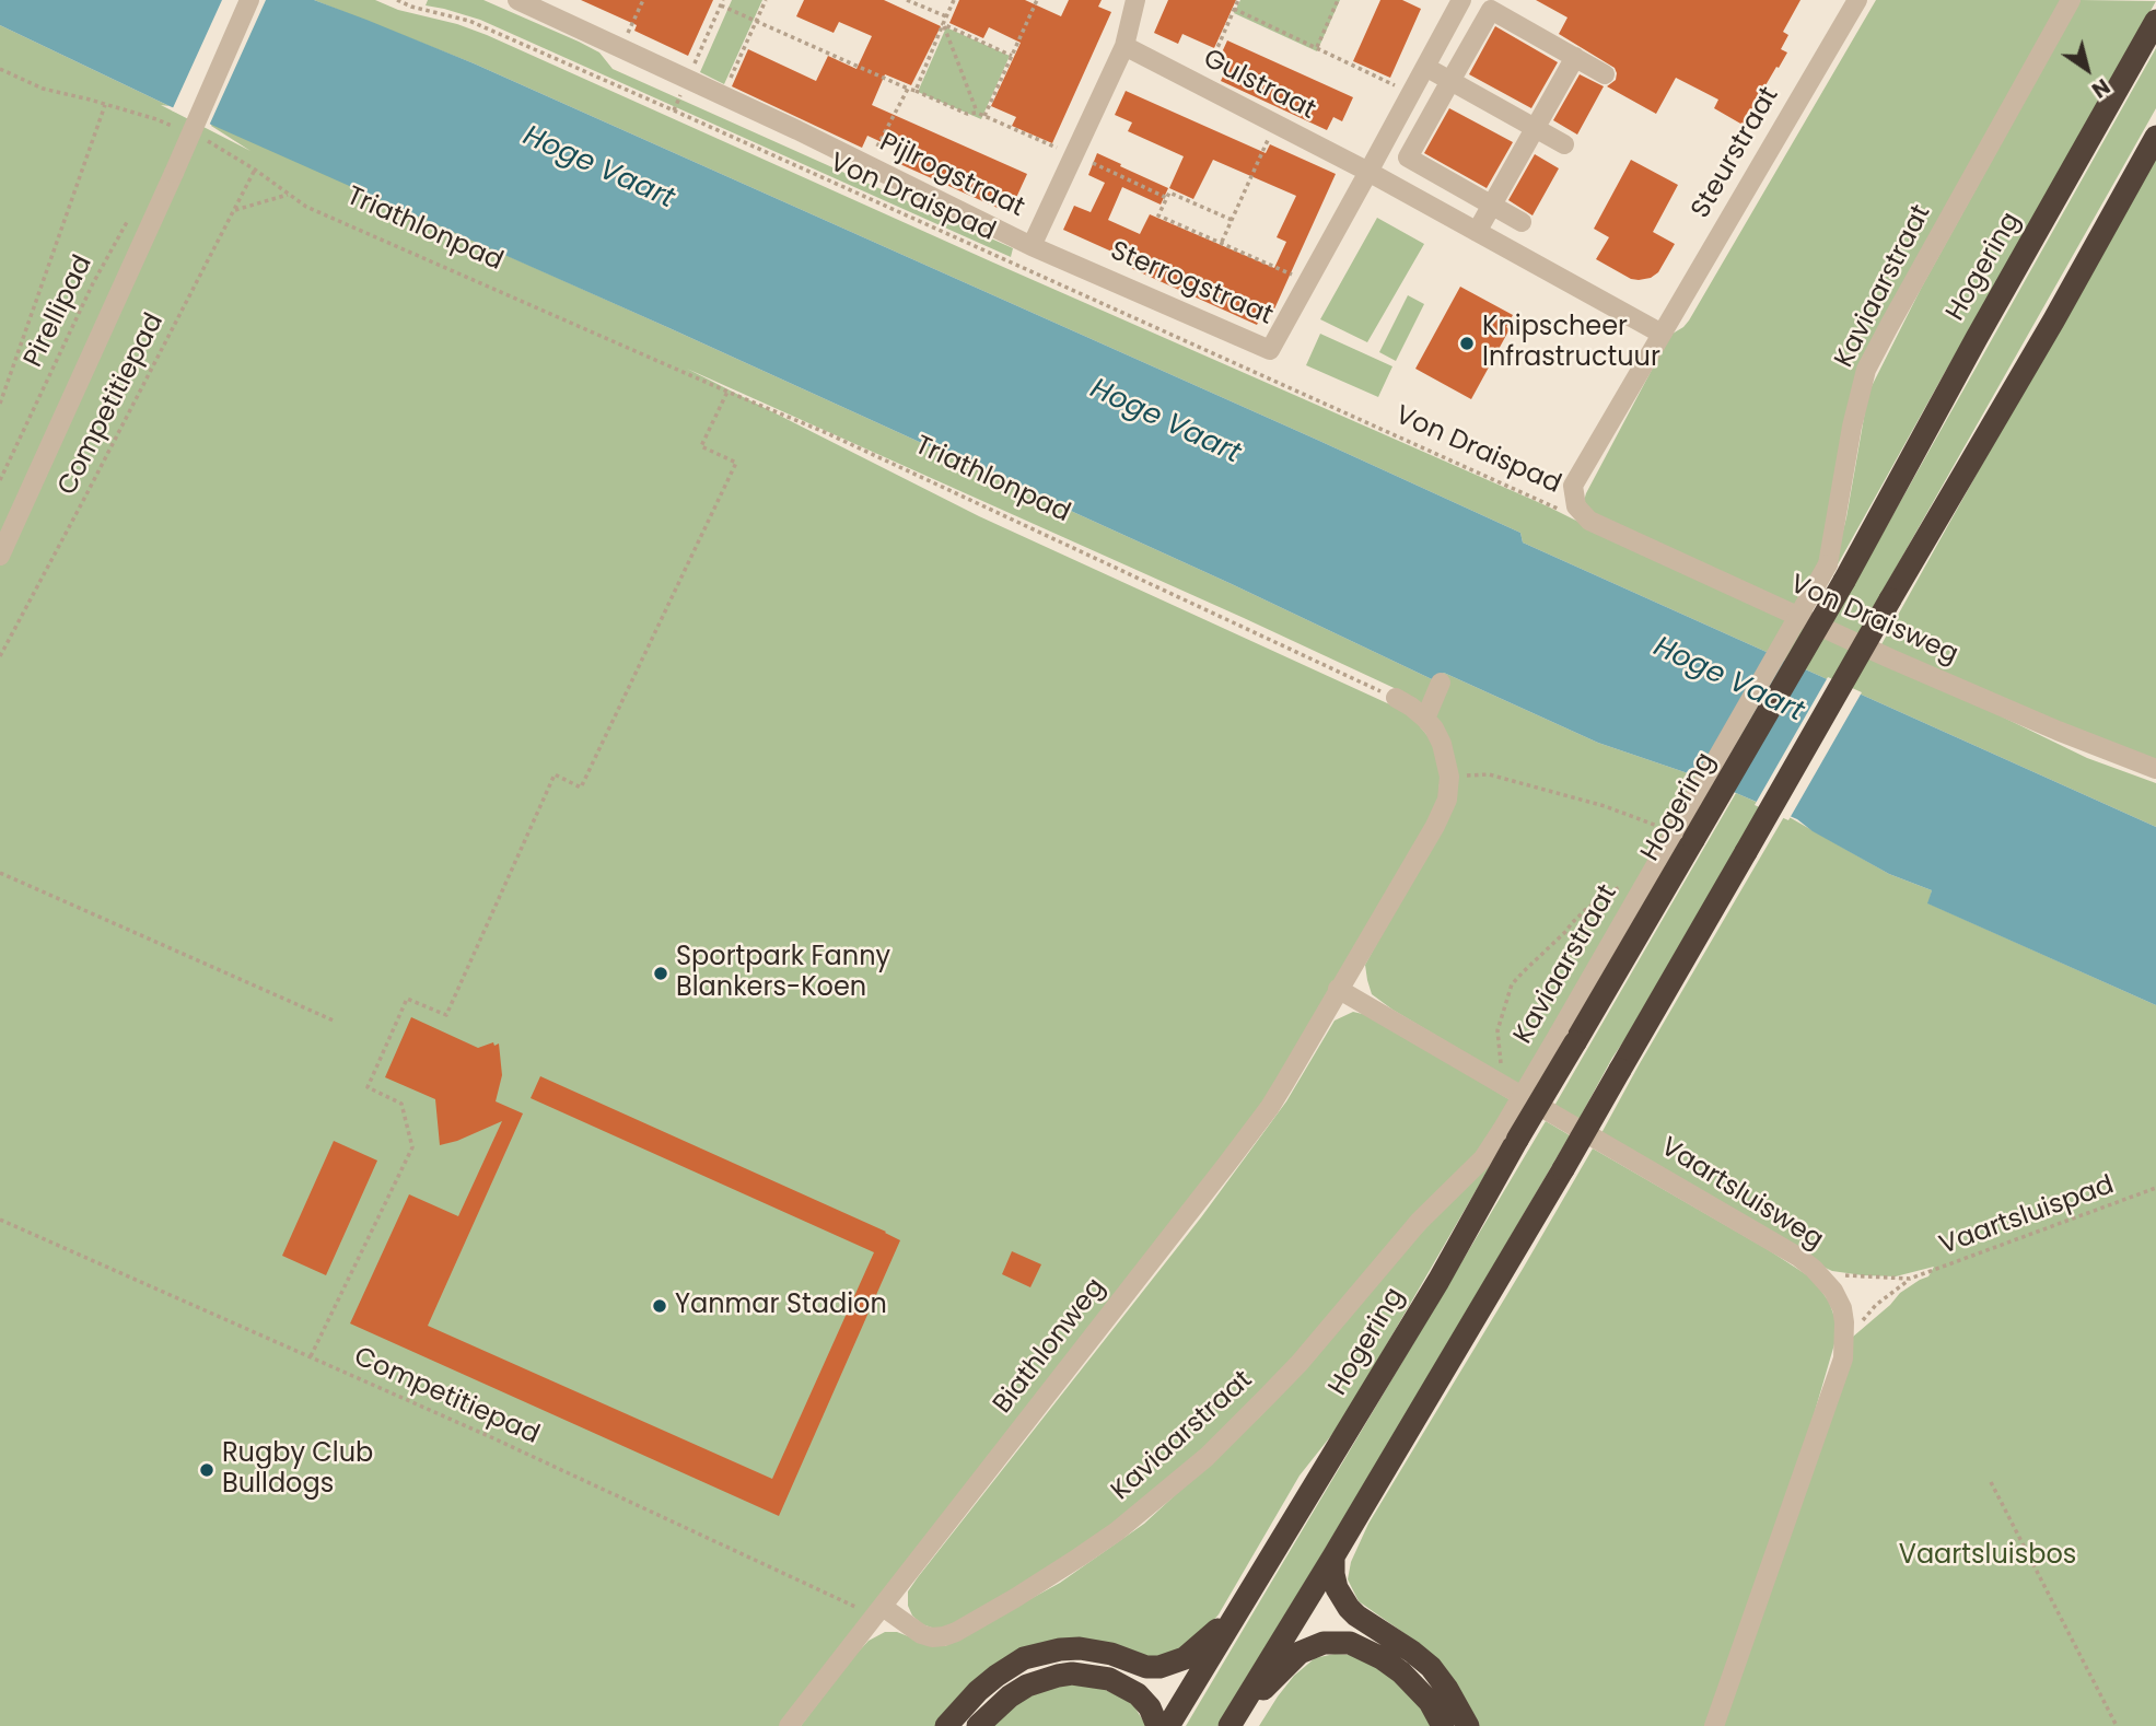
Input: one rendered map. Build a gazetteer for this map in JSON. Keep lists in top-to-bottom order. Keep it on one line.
{"streets":{"highway":["Hogering"],"street":["Gulstraat","Steurstraat","Pijlrogstraat","Sterrogstraat","Kaviaarstraat","Von Draisweg","Vaartsluisweg","Biathlonweg"],"path":["Von Draispad","Triathlonpad","Pirellipad","Competitiepad","Vaartsluispad"]},"crossings":[["Gulstraat","Pijlrogstraat"],["Gulstraat","Sterrogstraat"],["Steurstraat","Von Draispad"],["Steurstraat","Von Draisweg"],["Pijlrogstraat","Sterrogstraat"],["Von Draispad","Von Draisweg"],["Triathlonpad","Competitiepad"],["Hogering","Kaviaarstraat"],["Kaviaarstraat","Competitiepad"],["Kaviaarstraat","Biathlonweg"],["Competitiepad","Biathlonweg"],["Vaartsluisweg","Vaartsluispad"],["Vaartsluisweg","Biathlonweg"]],"water":["Hoge Vaart"],"parks":["Vaartsluisbos"],"places":["Knipscheer Infrastructuur","Sportpark Fanny Blankers-Koen","Yanmar Stadion","Rugby Club Bulldogs"],"north":"bottom right"}
